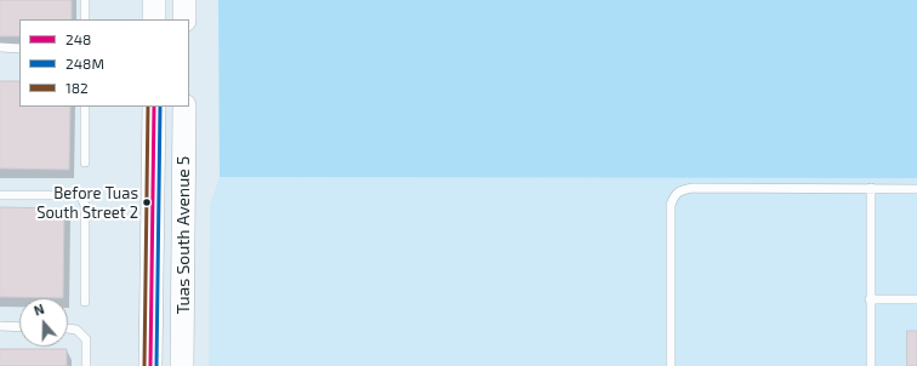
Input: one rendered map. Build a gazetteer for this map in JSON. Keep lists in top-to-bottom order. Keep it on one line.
{"streets":{"main road":["Tuas South Avenue 5"]},"places":["Before Tuas South Street 2"],"lines":["transit line 248","transit line 248M","transit line 182"],"legend":["248","248M","182"],"north":"top"}
